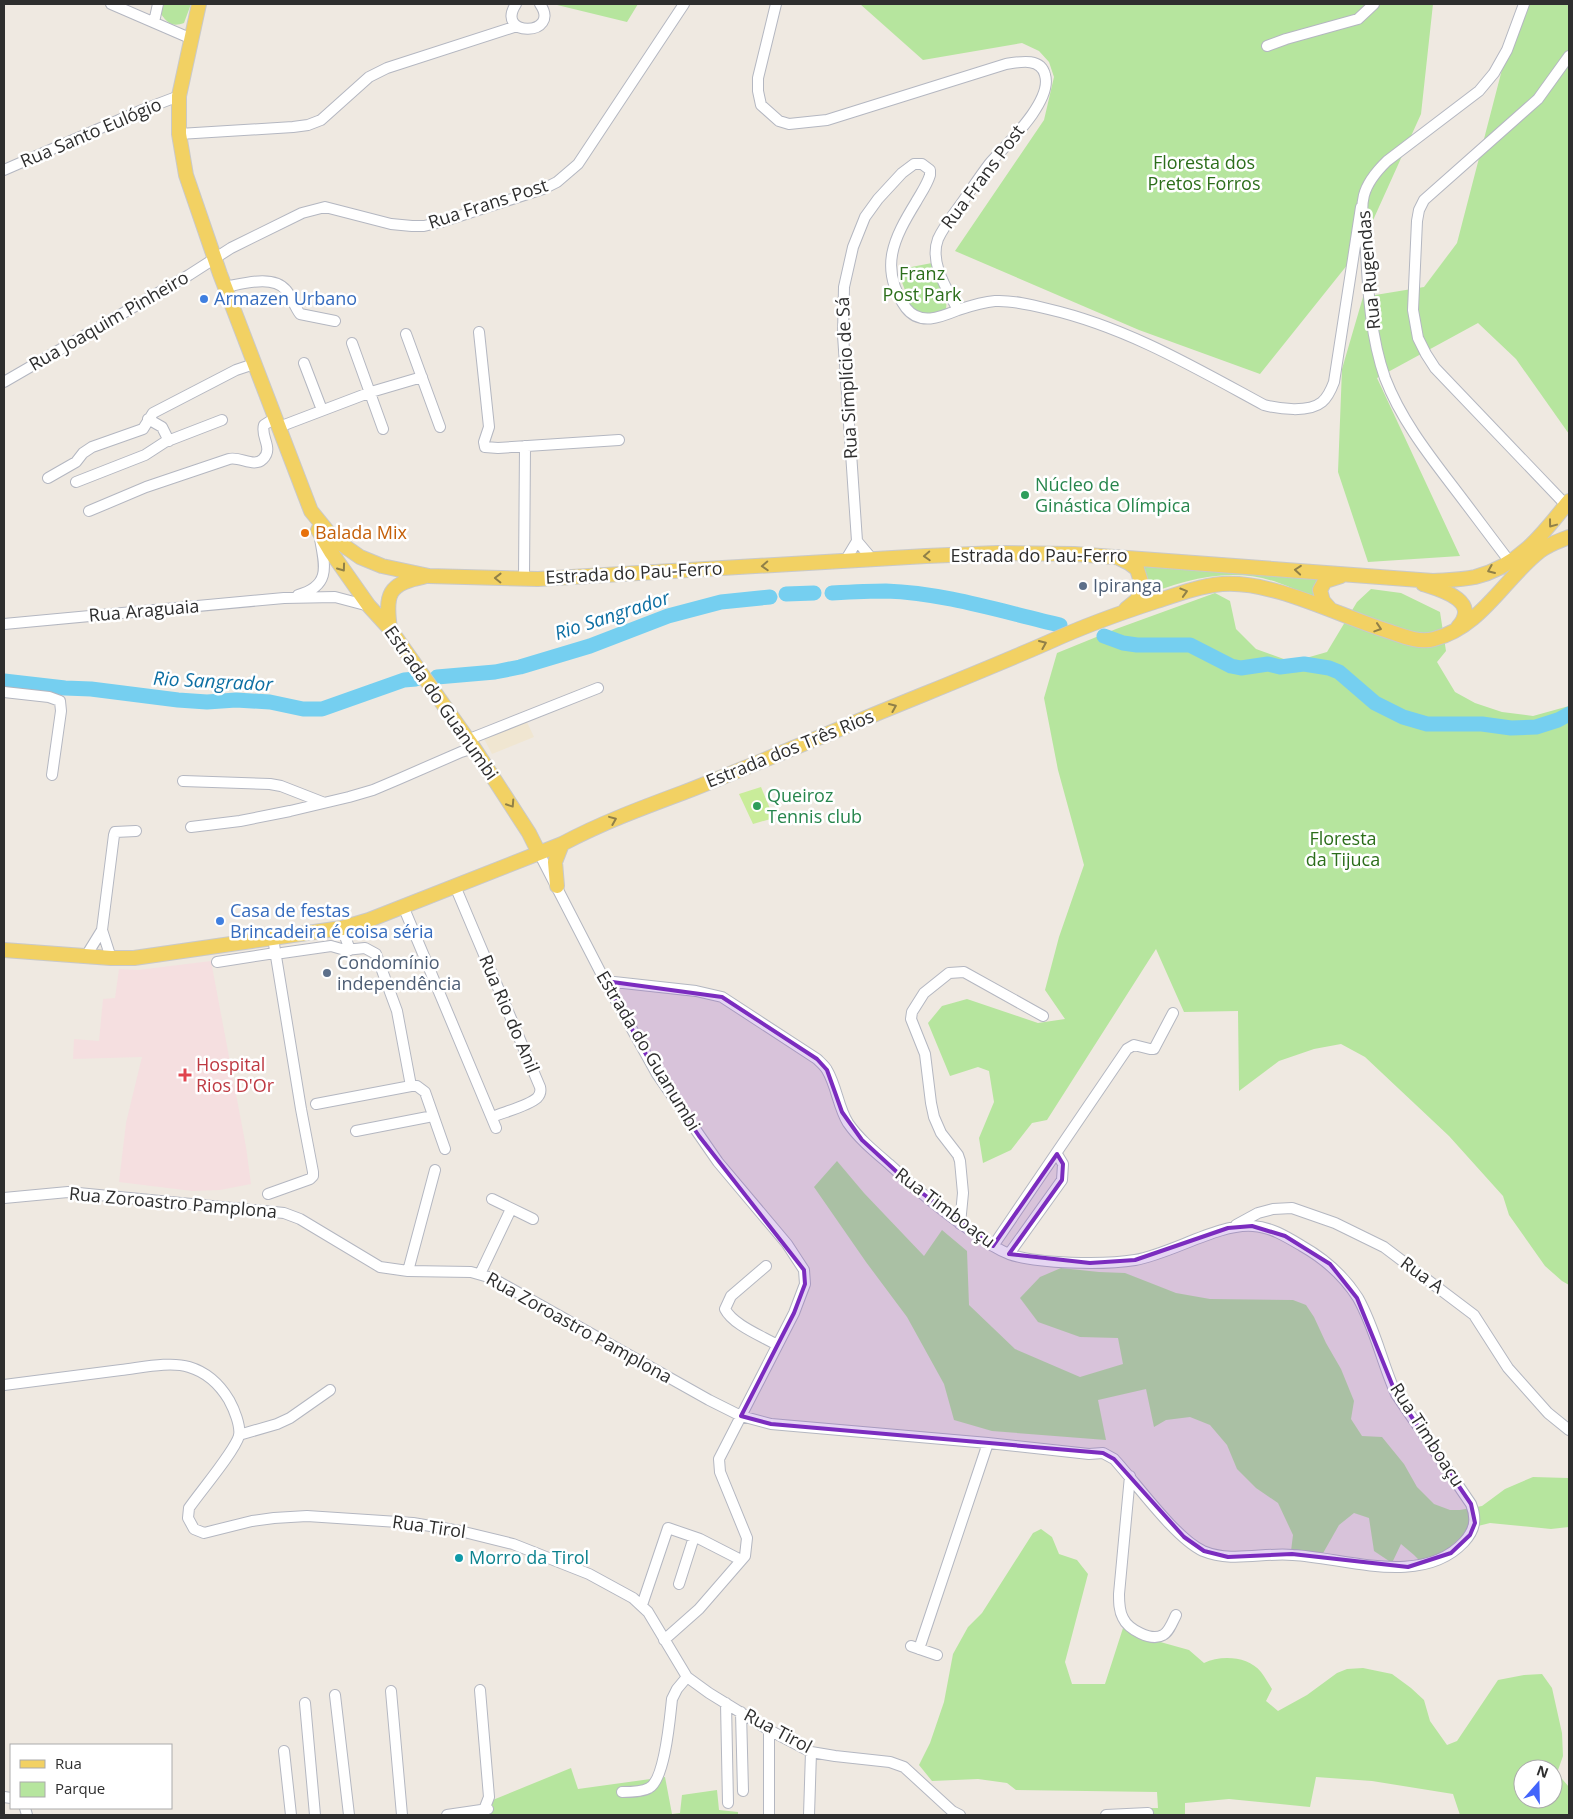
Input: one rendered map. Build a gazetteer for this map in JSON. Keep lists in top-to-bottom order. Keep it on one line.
{"streets":{"main road":["Estrada do Pau-Ferro","Estrada do Guanumbi","Estrada dos Três Rios"],"street":["Rua Santo Eulógio","Rua Frans Post","Rua Rugendas","Rua Joaquim Pinheiro","Rua Simplício de Sá","Rua Araguaia","Rua Rio do Anil","Rua Zoroastro Pamplona","Rua Timboaçu","Rua A","Rua Tirol"]},"crossings":[["Rua Santo Eulógio","Estrada do Pau-Ferro"],["Rua Frans Post","Rua Joaquim Pinheiro"],["Rua Frans Post","Rua Simplício de Sá"],["Rua Frans Post","Estrada do Pau-Ferro"],["Rua Rugendas","Estrada do Pau-Ferro"],["Rua Joaquim Pinheiro","Estrada do Pau-Ferro"],["Estrada do Pau-Ferro","Estrada do Guanumbi"],["Estrada do Pau-Ferro","Estrada dos Três Rios"],["Rua Araguaia","Estrada do Guanumbi"],["Estrada do Guanumbi","Estrada dos Três Rios"],["Estrada do Guanumbi","Rua Zoroastro Pamplona"],["Estrada do Guanumbi","Rua Timboaçu"],["Estrada do Guanumbi","Rua Tirol"],["Estrada dos Três Rios","Rua Rio do Anil"],["Rua Zoroastro Pamplona","Rua Timboaçu"],["Rua Timboaçu","Rua A"]],"one_way":["Estrada do Pau-Ferro","Estrada dos Três Rios"],"water":["Rio Sangrador"],"parks":["Floresta dos Pretos Forros","Franz Post Park","Floresta da Tijuca"],"places":{"other":["Armazen Urbano","Núcleo de Ginástica Olímpica","Balada Mix","Ipiranga","Queiroz Tennis club","Casa de festas Brincadeira é coisa séria","Condomínio independência","Morro da Tirol"],"health":["Hospital Rios D'Or"]},"legend":["Rua","Parque"],"north":"top"}
